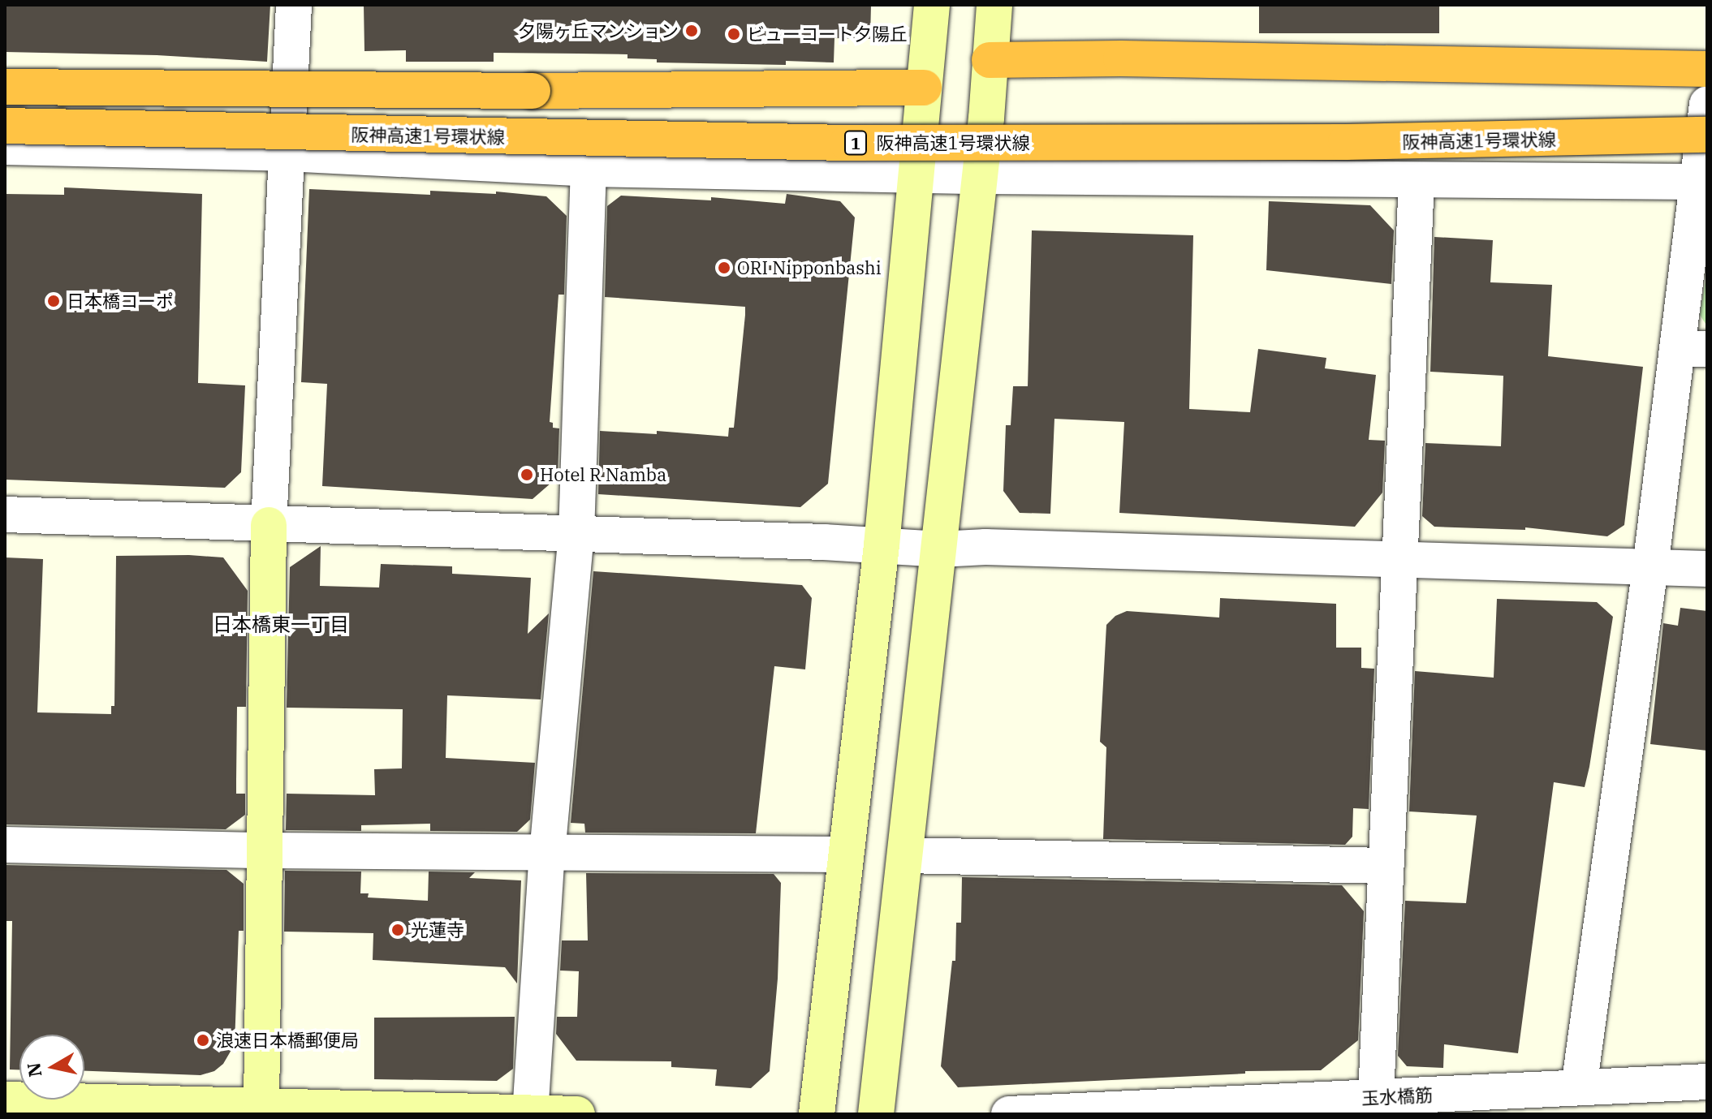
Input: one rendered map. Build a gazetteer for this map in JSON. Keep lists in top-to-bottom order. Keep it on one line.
{"streets":{"highway":["阪神高速1号環状線","1"],"street":["玉水橋筋"]},"districts":["日本橋東一丁目"],"places":["夕陽ヶ丘マンション","ビューコート夕陽丘","ORI Nipponbashi","日本橋コーポ","Hotel R Namba","光蓮寺","浪速日本橋郵便局"],"north":"left"}
